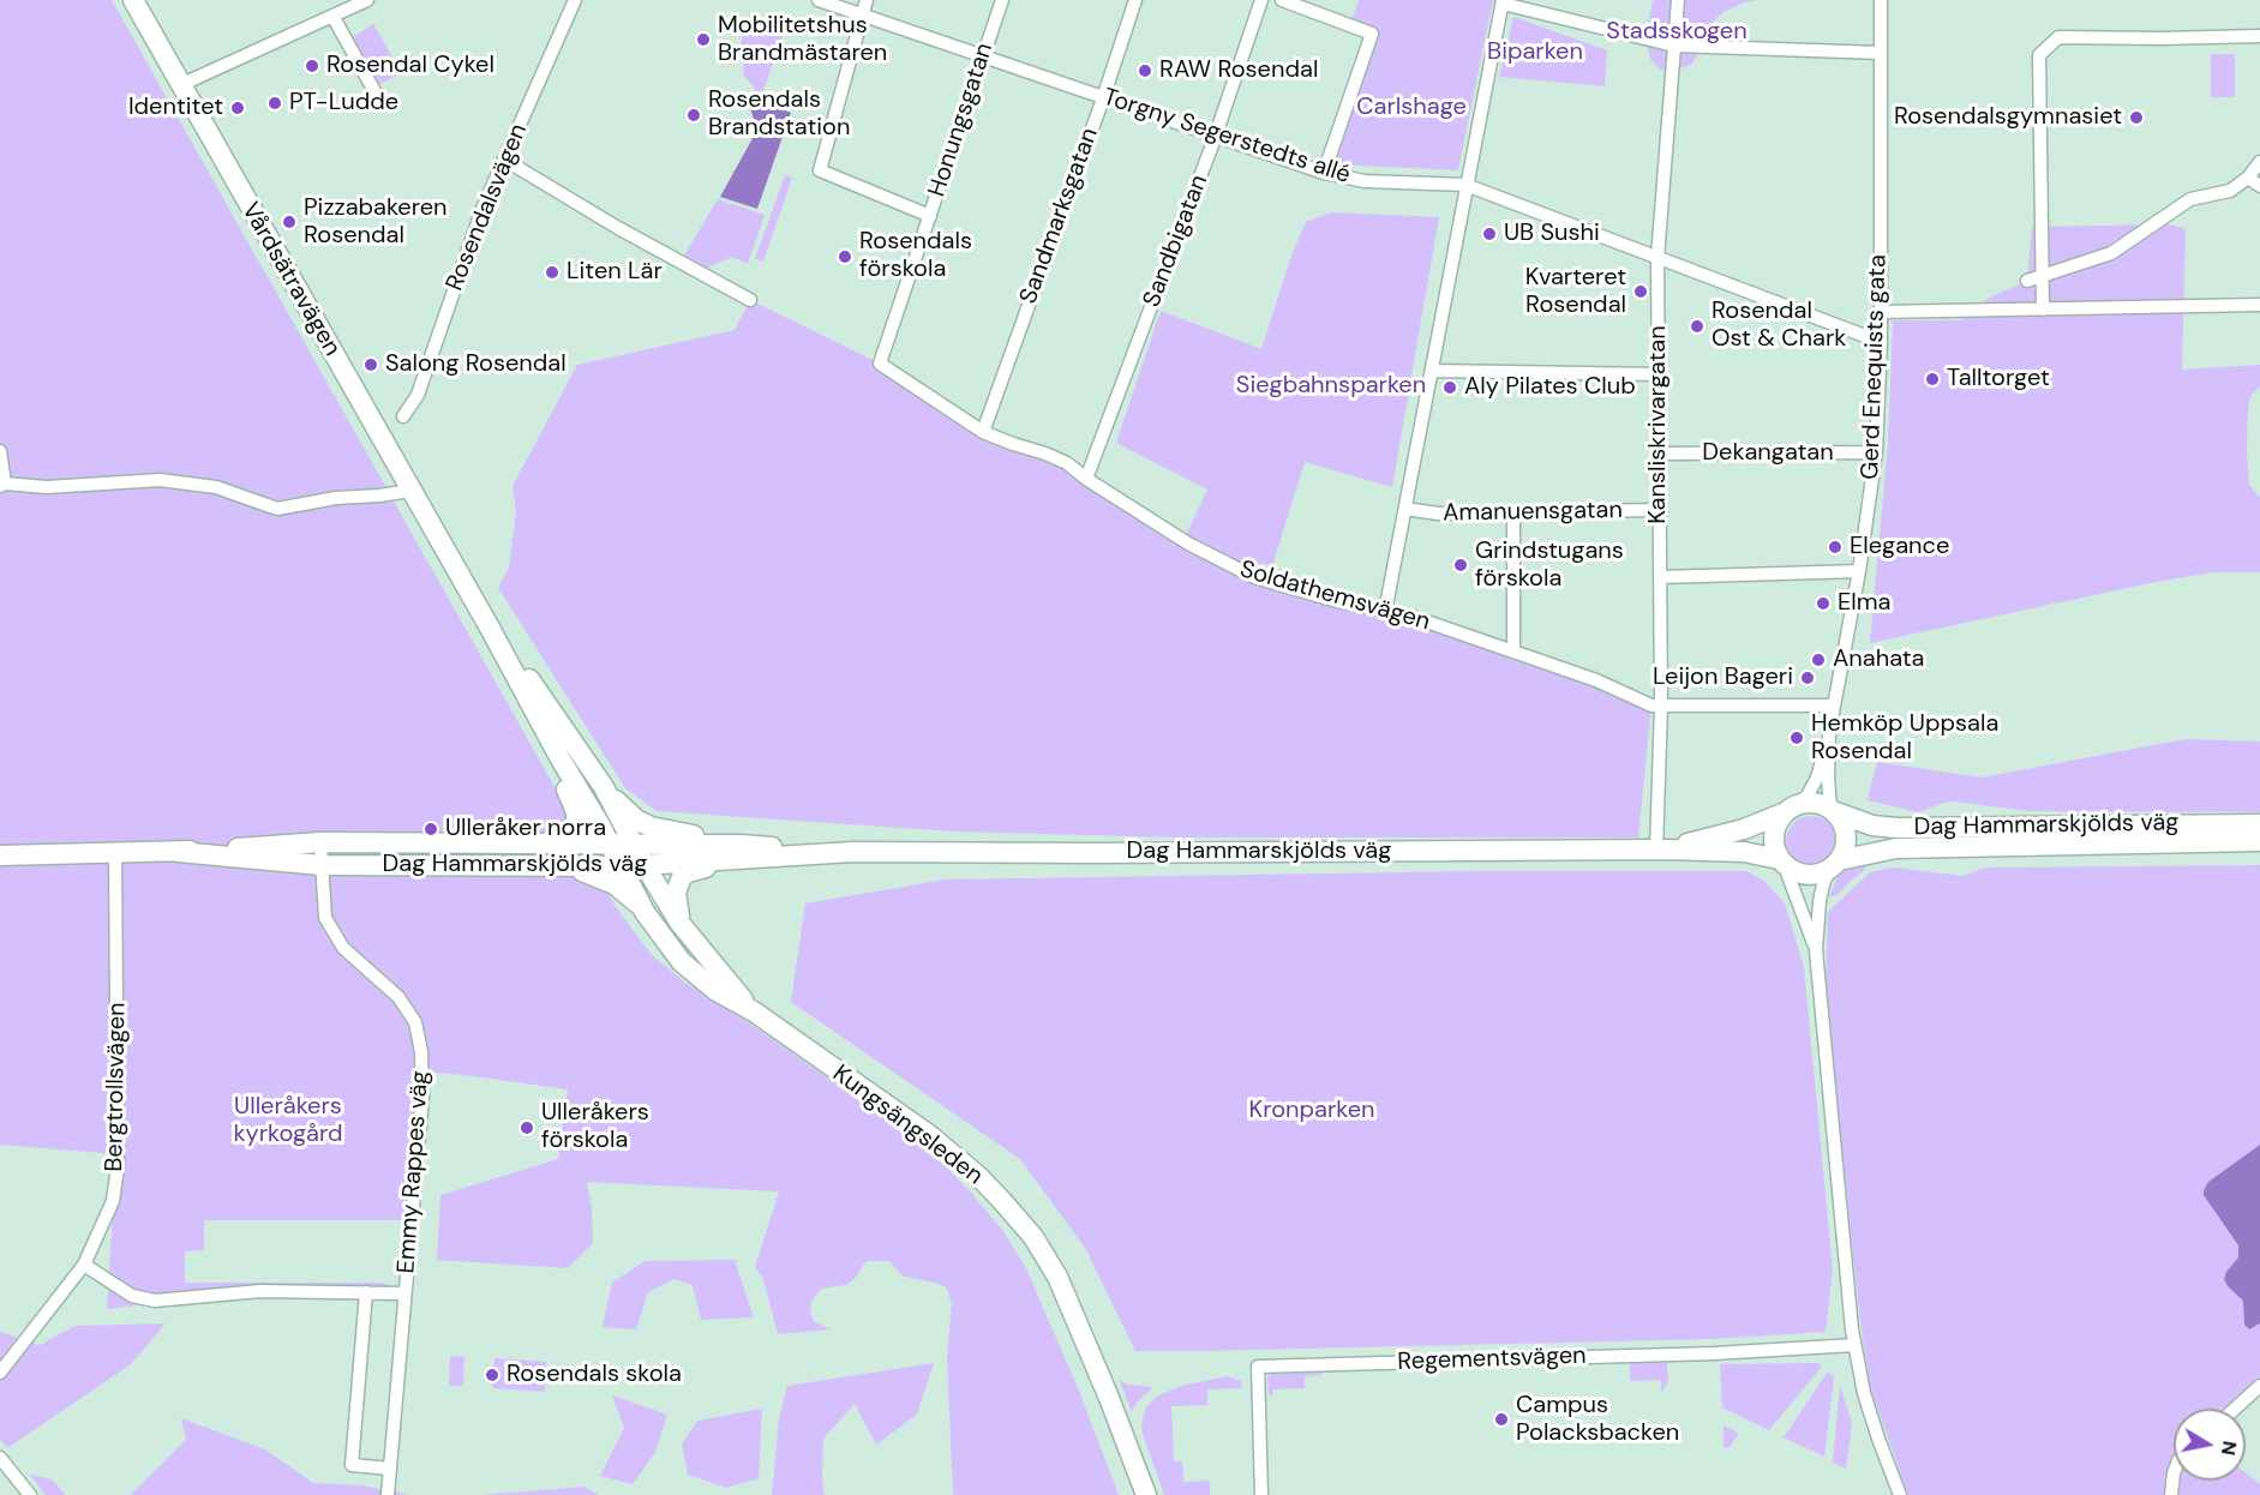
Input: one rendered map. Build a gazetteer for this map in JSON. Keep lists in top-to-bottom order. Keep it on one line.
{"streets":{"main road":["Vårdsätravägen","Dag Hammarskjölds väg","Kungsängsleden"],"street":["Honungsgatan","Torgny Segerstedts allé","Rosendalsvägen","Sandmarksgatan","Sandbigatan","Gerd Enequists gata","Kansliskrivargatan","Dekangatan","Amanuensgatan","Soldathemsvägen","Bergtrollsvägen","Emmy Rappes väg","Regementsvägen"]},"crossings":[["Honungsgatan","Torgny Segerstedts allé"],["Honungsgatan","Soldathemsvägen"],["Torgny Segerstedts allé","Sandmarksgatan"],["Torgny Segerstedts allé","Sandbigatan"],["Torgny Segerstedts allé","Gerd Enequists gata"],["Torgny Segerstedts allé","Kansliskrivargatan"],["Sandmarksgatan","Soldathemsvägen"],["Sandbigatan","Soldathemsvägen"],["Vårdsätravägen","Dag Hammarskjölds väg"],["Vårdsätravägen","Kungsängsleden"],["Gerd Enequists gata","Dekangatan"],["Gerd Enequists gata","Soldathemsvägen"],["Gerd Enequists gata","Dag Hammarskjölds väg"],["Kansliskrivargatan","Dekangatan"],["Kansliskrivargatan","Amanuensgatan"],["Kansliskrivargatan","Soldathemsvägen"],["Kansliskrivargatan","Dag Hammarskjölds väg"],["Dag Hammarskjölds väg","Bergtrollsvägen"],["Dag Hammarskjölds väg","Kungsängsleden"],["Dag Hammarskjölds väg","Emmy Rappes väg"]],"parks":["Stadsskogen","Biparken","Carlshage","Siegbahnsparken","Ulleråkers kyrkogård","Kronparken"],"places":["Mobilitetshus Brandmästaren","Rosendal Cykel","RAW Rosendal","PT-Ludde","Identitet","Rosendals Brandstation","Rosendalsgymnasiet","Pizzabakeren Rosendal","UB Sushi","Rosendals förskola","Liten Lär","Kvarteret Rosendal","Rosendal Ost & Chark","Salong Rosendal","Talltorget","Aly Pilates Club","Elegance","Grindstugans förskola","Elma","Anahata","Leijon Bageri","Hemköp Uppsala Rosendal","Ulleråker norra","Ulleråkers förskola","Rosendals skola","Campus Polacksbacken"],"north":"right"}
